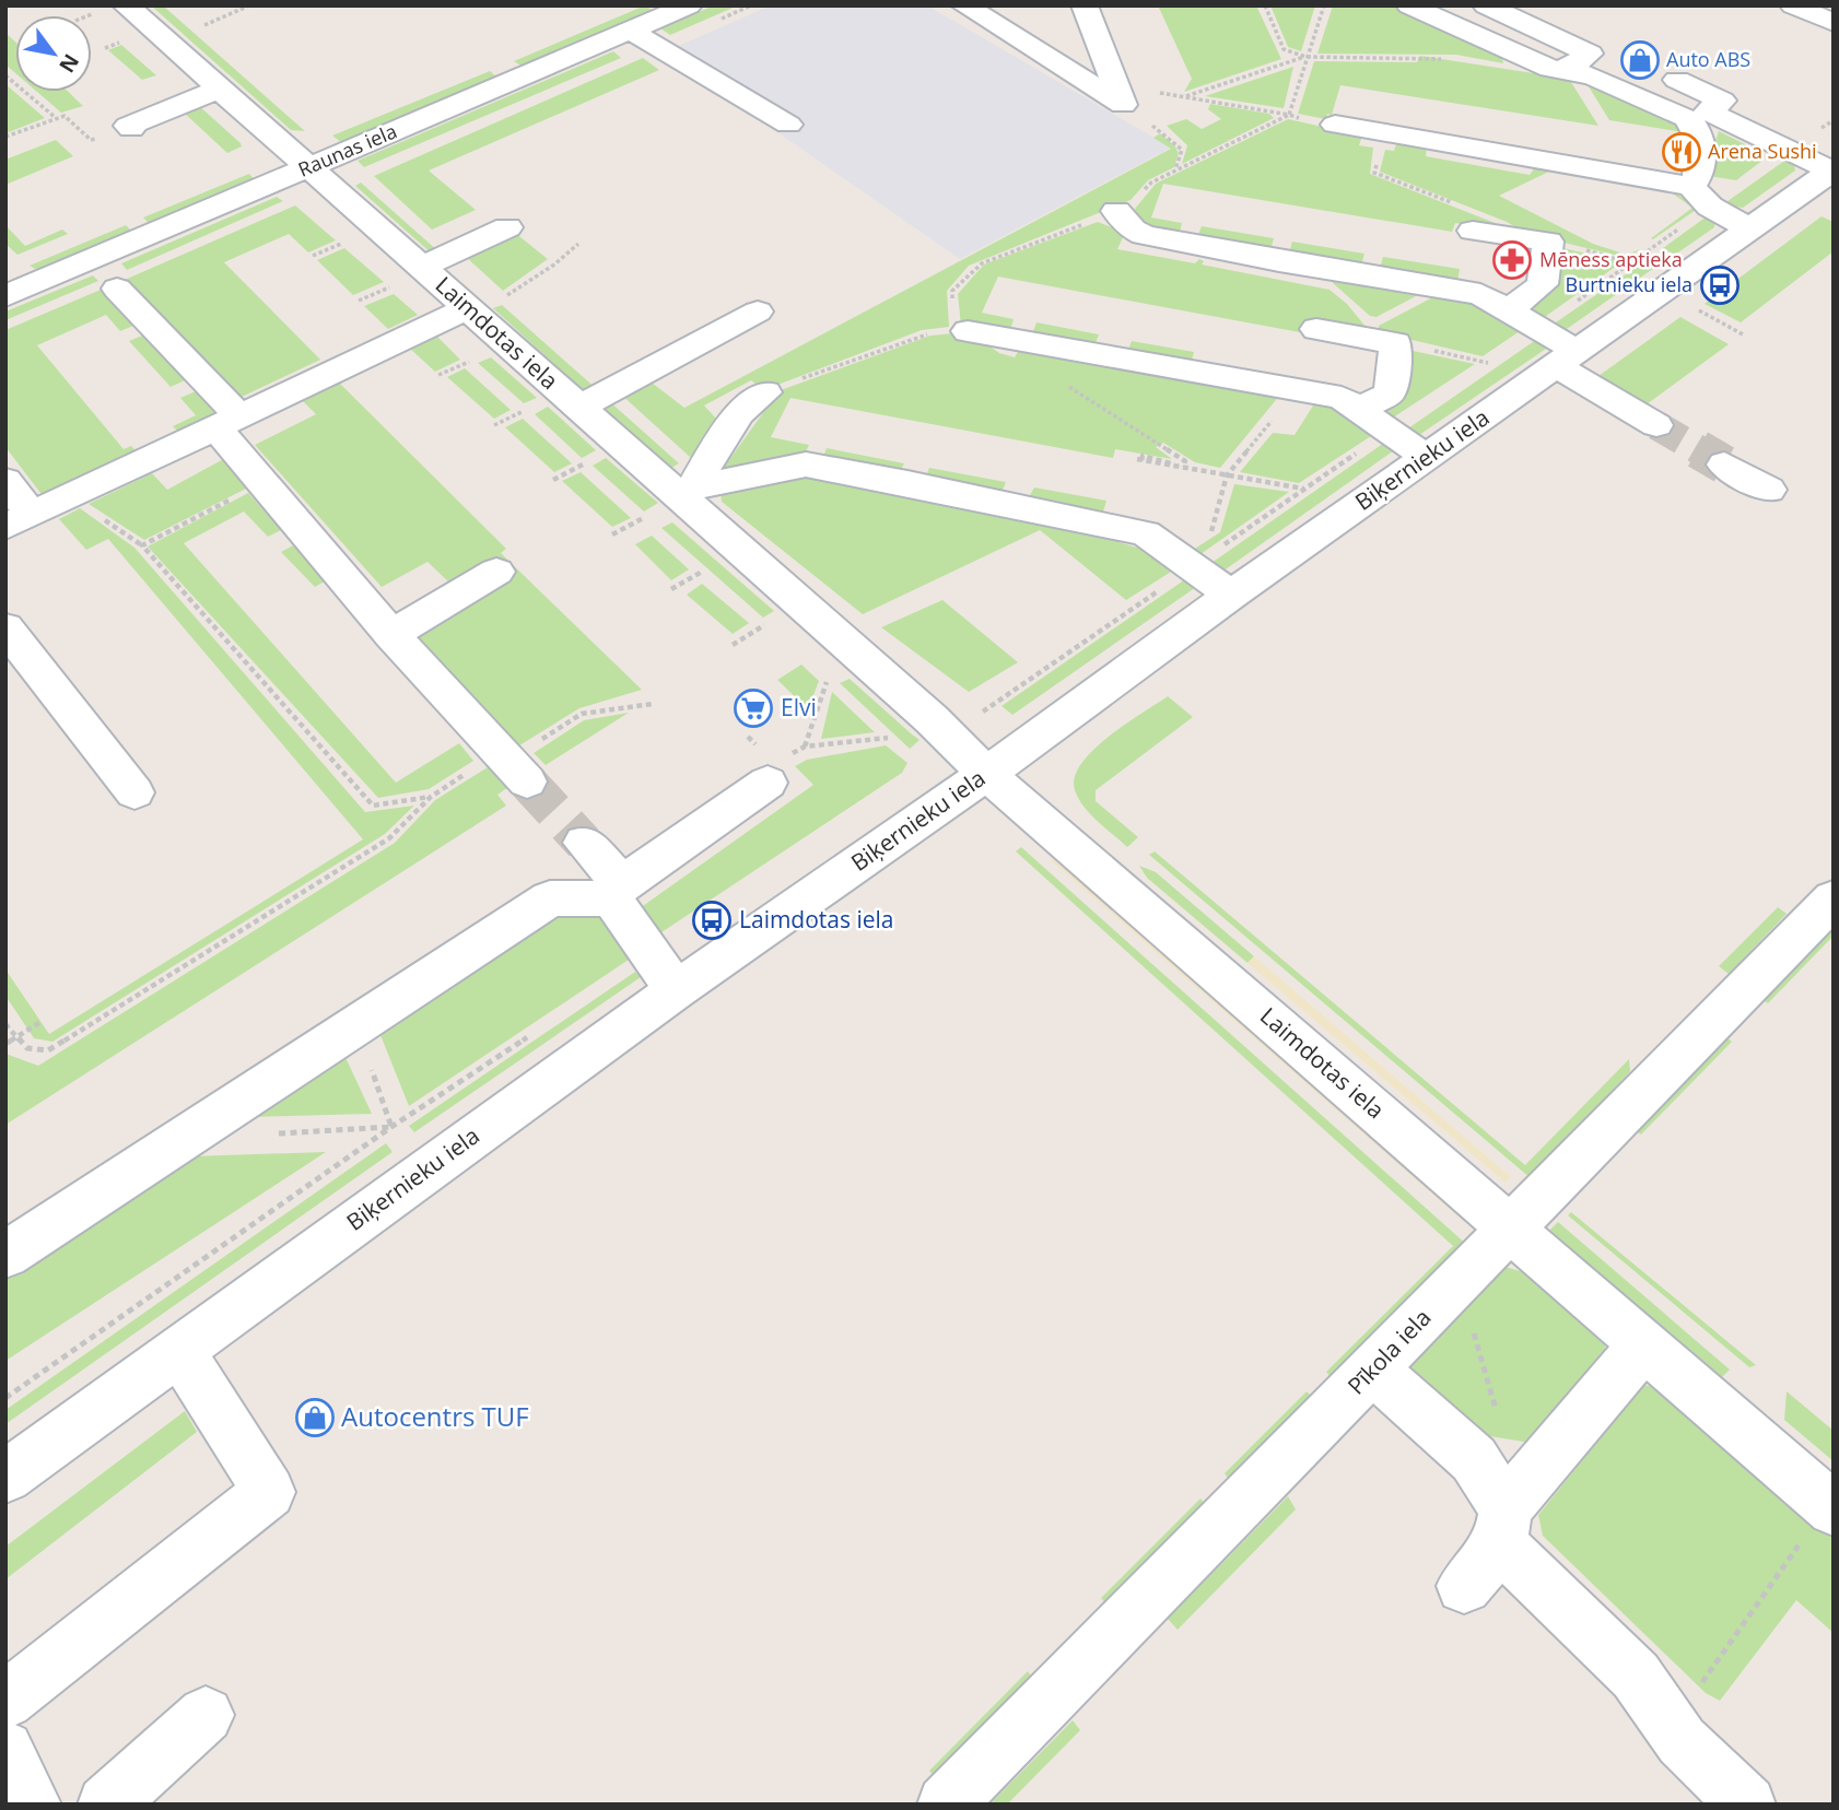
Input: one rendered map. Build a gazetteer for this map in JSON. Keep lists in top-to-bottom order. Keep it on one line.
{"streets":{"street":["Raunas iela","Laimdotas iela","Biķernieku iela","Pīkola iela"]},"crossings":[["Raunas iela","Laimdotas iela"],["Laimdotas iela","Biķernieku iela"],["Laimdotas iela","Pīkola iela"]],"places":{"shop":["Auto ABS","Autocentrs TUF"],"restaurant":["Arena Sushi"],"pharmacy":["Mēness aptieka"],"bus stop":["Burtnieku iela","Laimdotas iela"],"supermarket":["Elvi"]},"north":"bottom right"}
